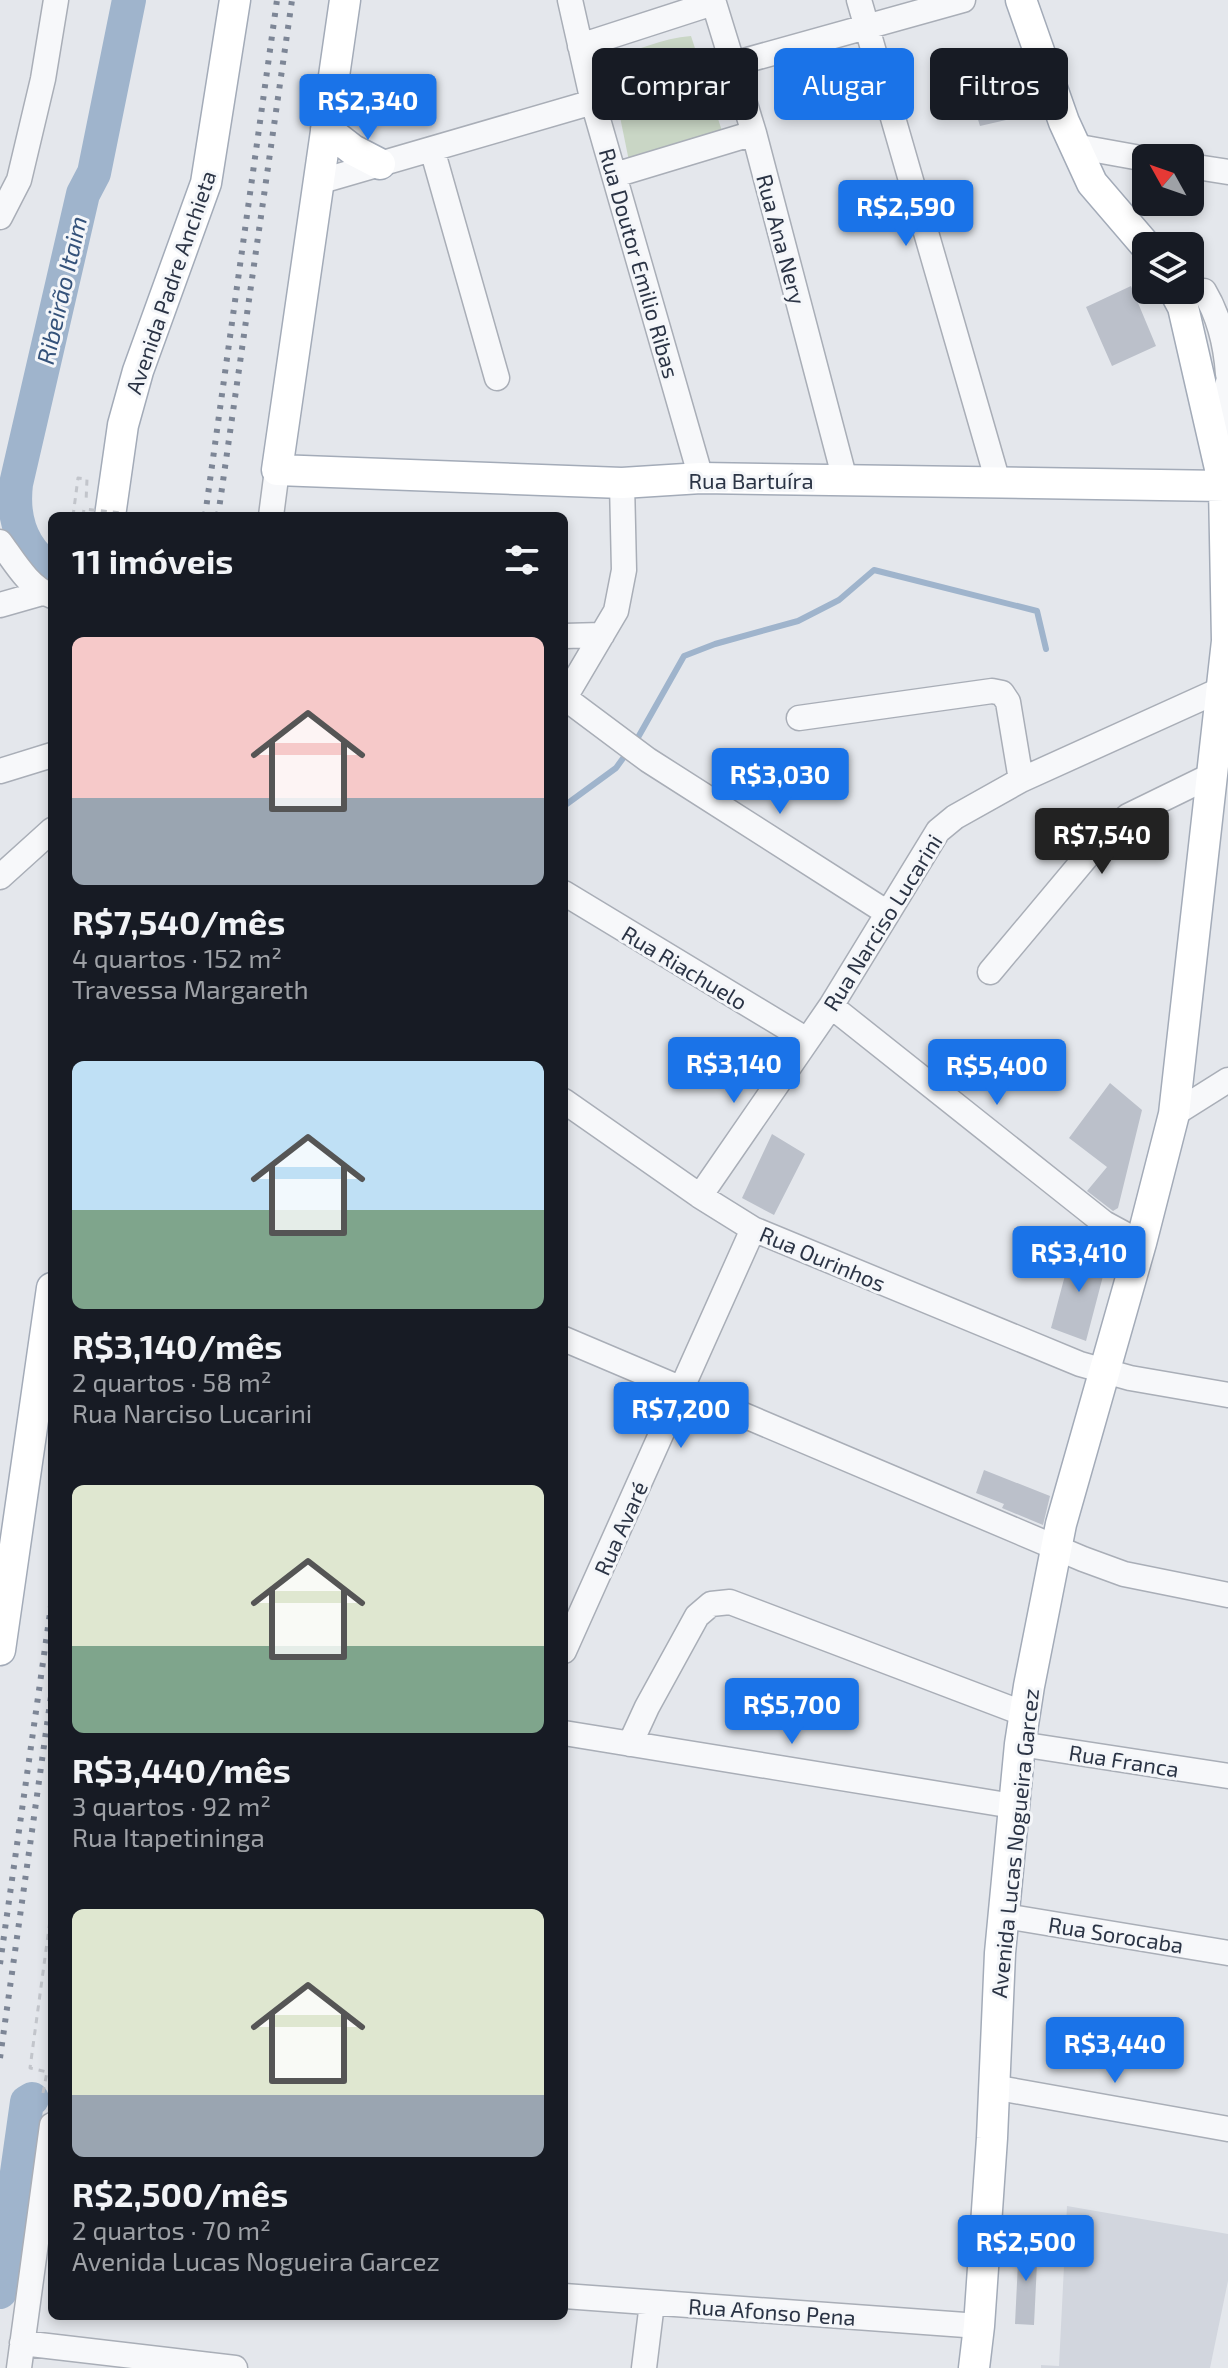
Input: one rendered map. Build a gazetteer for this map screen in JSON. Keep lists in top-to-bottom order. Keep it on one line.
{"streets":{"main road":["Avenida Padre Anchieta","Rua Bartuíra","Avenida Lucas Nogueira Garcez"],"street":["Rua Ana Nery","Rua Doutor Emilio Ribas","Rua Narciso Lucarini","Rua Riachuelo","Rua Ourinhos","Rua Avaré","Rua Franca","Rua Sorocaba","Rua Afonso Pena"]},"crossings":[["Rua Ana Nery","Rua Bartuíra"],["Rua Doutor Emilio Ribas","Rua Bartuíra"],["Rua Bartuíra","Avenida Lucas Nogueira Garcez"],["Rua Narciso Lucarini","Rua Riachuelo"],["Rua Narciso Lucarini","Rua Ourinhos"],["Rua Narciso Lucarini","Avenida Lucas Nogueira Garcez"],["Rua Ourinhos","Rua Avaré"],["Rua Ourinhos","Avenida Lucas Nogueira Garcez"],["Rua Franca","Avenida Lucas Nogueira Garcez"],["Avenida Lucas Nogueira Garcez","Rua Sorocaba"],["Avenida Lucas Nogueira Garcez","Rua Afonso Pena"]],"water":["Ribeirão Itaim"],"north":"top left","page":{"chip":["Comprar","Alugar","Filtros"],"price":["R$2,340","R$2,590","R$3,030","R$7,540","R$3,140","R$5,400","R$3,410","R$7,200","R$5,700","R$3,440","R$2,500"],"heading":"11 imóveis","list":[{"name":"R$7,540/mês","note":"4 quartos · 152 m² · Travessa Margareth"},{"name":"R$3,140/mês","note":"2 quartos · 58 m² · Rua Narciso Lucarini"},{"name":"R$3,440/mês","note":"3 quartos · 92 m² · Rua Itapetininga"},{"name":"R$2,500/mês","note":"2 quartos · 70 m² · Avenida Lucas Nogueira Garcez"}]}}
